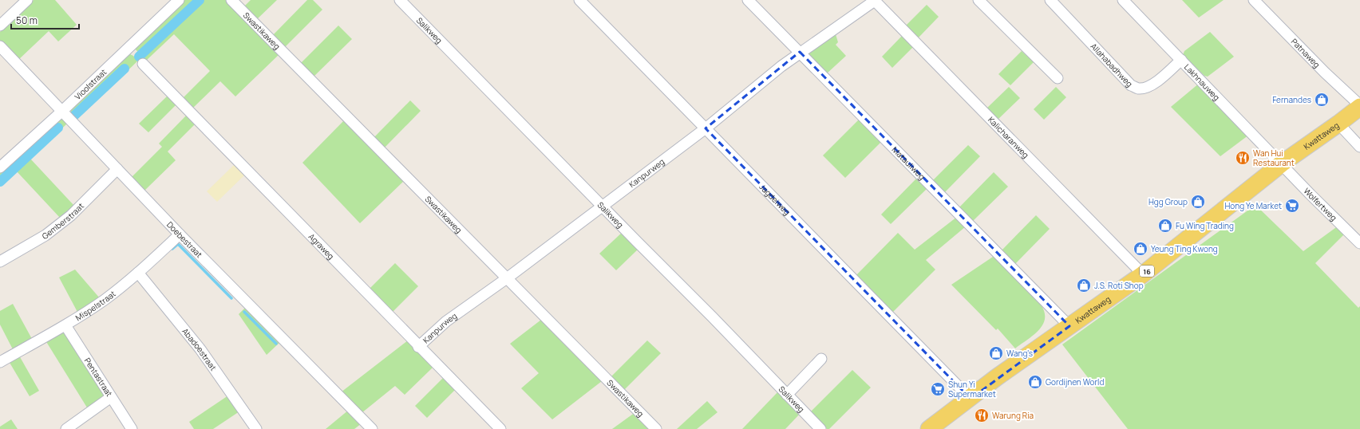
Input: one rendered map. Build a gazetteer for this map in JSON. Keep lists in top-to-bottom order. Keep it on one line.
{"streets":{"main road":["Kwattaweg","16"],"street":["Salikweg","Swastikaweg","Patnaweg","Allahabadhweg","Lakhnauweg","Vioolstraat","Kalicharanweg","Matauliweg","Kanpurweg","Jagdeiweg","Wolfertweg","Gemberstraat","Doebestraat","Agraweg","Mispelstraat","Abadoestraat","Pentastraat"]},"crossings":[["Salikweg","Kanpurweg"],["Swastikaweg","Kanpurweg"],["Patnaweg","Kwattaweg"],["Allahabadhweg","Lakhnauweg"],["Lakhnauweg","Kwattaweg"],["Lakhnauweg","Wolfertweg"],["Vioolstraat","Doebestraat"],["Kwattaweg","Kalicharanweg"],["Kwattaweg","Matauliweg"],["Kwattaweg","Jagdeiweg"],["Kwattaweg","Wolfertweg"],["Kalicharanweg","Kanpurweg"],["Matauliweg","Kanpurweg"],["Kanpurweg","Jagdeiweg"],["Kanpurweg","Agraweg"],["Gemberstraat","Doebestraat"],["Doebestraat","Mispelstraat"],["Mispelstraat","Abadoestraat"],["Mispelstraat","Pentastraat"]],"places":{"shop":["Fernandes","Hgg Group","Fu Wing Trading","Yeung Ting Kwong","J.S. Roti Shop","Wang's","Gordijnen World"],"restaurant":["Wan Hui Restaurant","Warung Ria"],"supermarket":["Hong Ye Market","Shun Yi Supermarket"]},"scale_bar":"50 m"}
